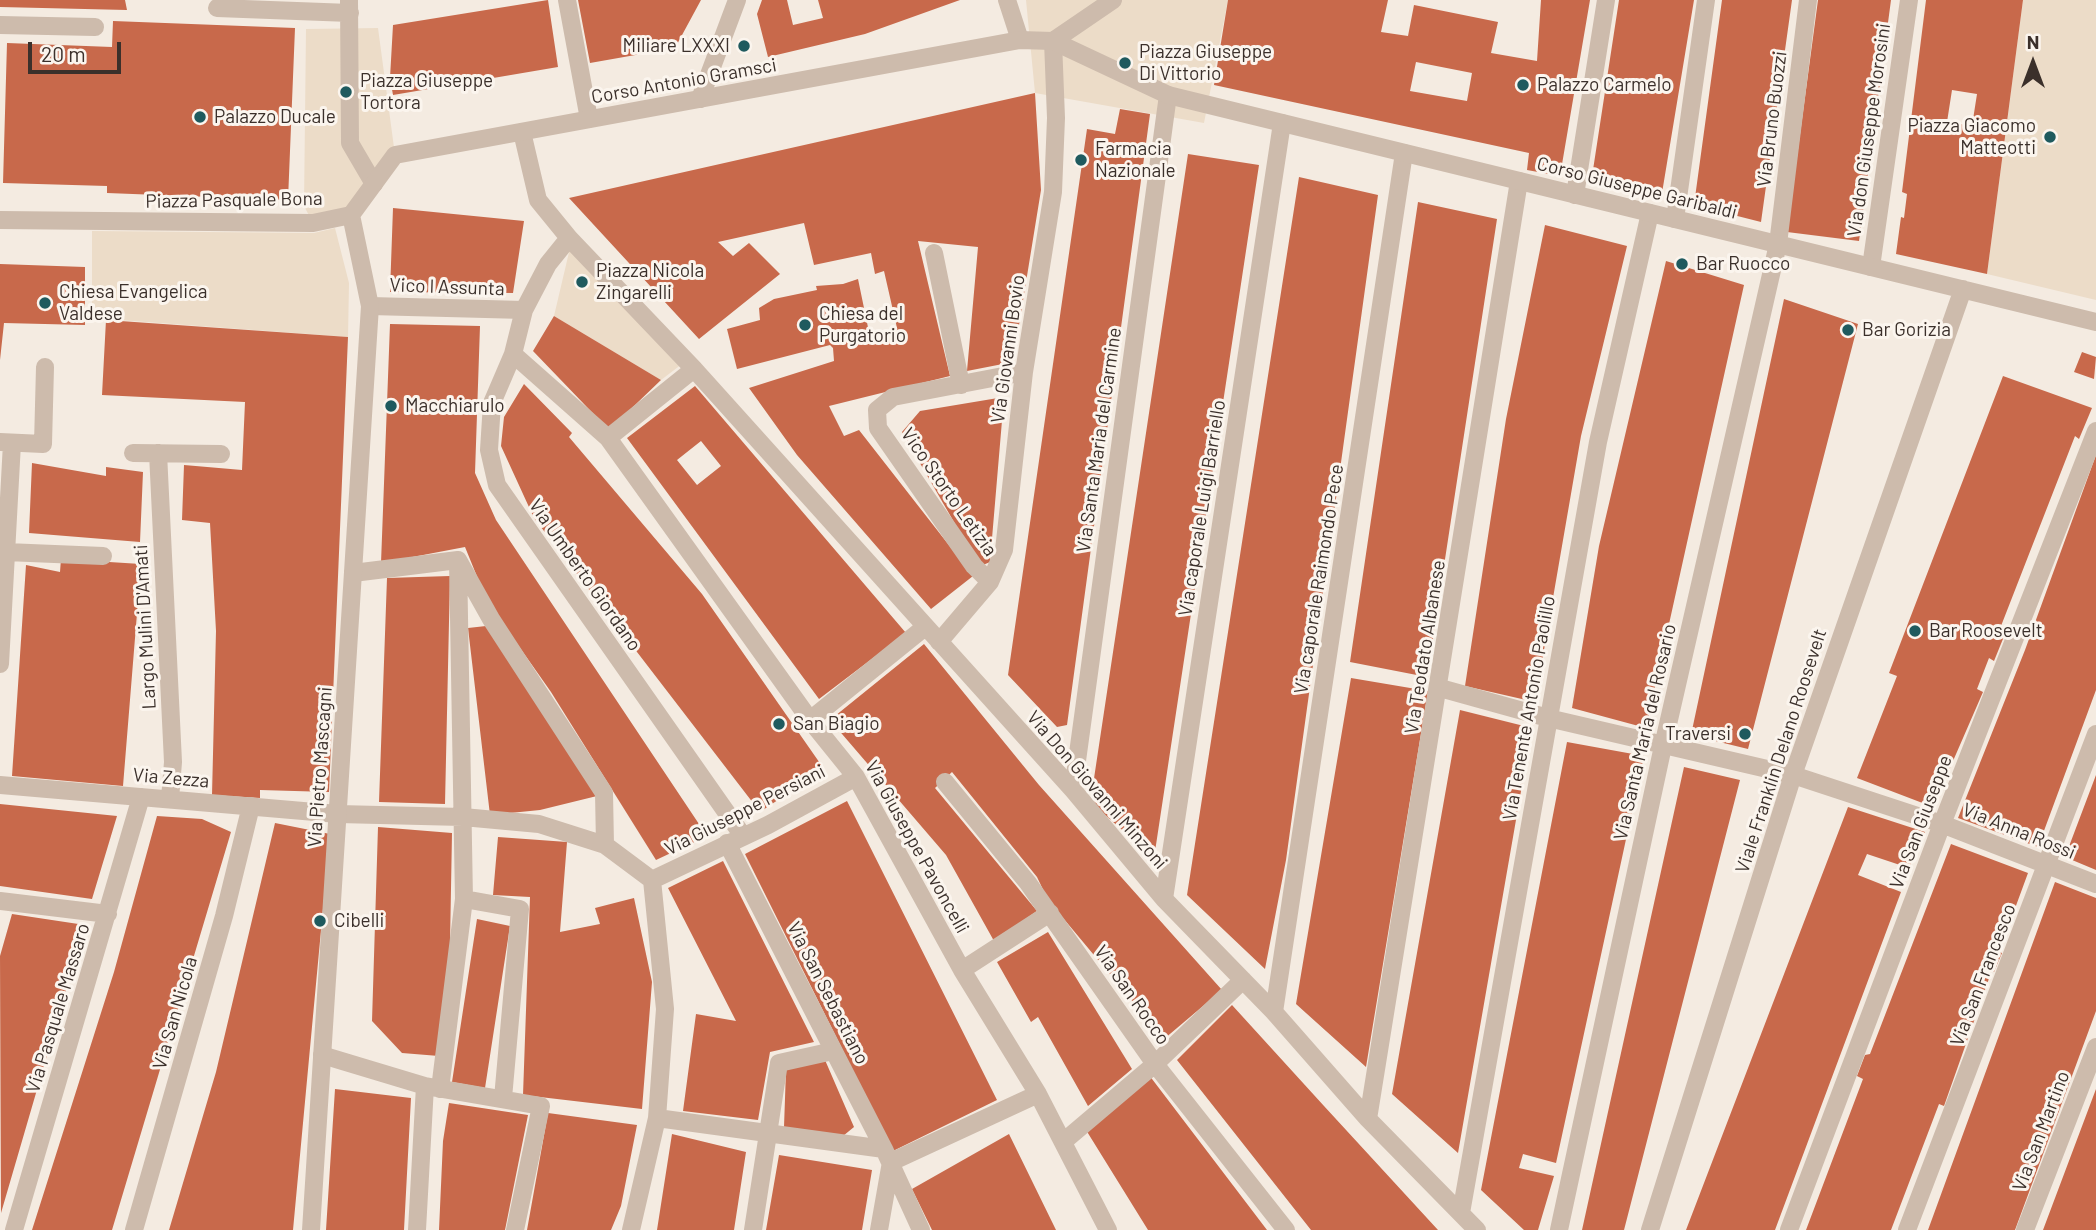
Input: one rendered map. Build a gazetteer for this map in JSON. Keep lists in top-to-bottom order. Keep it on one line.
{"streets":{"street":["Corso Antonio Gramsci","Via Bruno Buozzi","Via don Giuseppe Morosini","Corso Giuseppe Garibaldi","Piazza Pasquale Bona","Vico I Assunta","Via Giovanni Bovio","Via Santa Maria del Carmine","Vico Storto Letizia","Via caporale Luigi Barriello","Via Umberto Giordano","Via caporale Raimondo Pece","Largo Mulini D'Amati","Via Teodato Albanese","Via Tenente Antonio Paolillo","Via Santa Maria del Rosario","Viale Franklin Delano Roosevelt","Via Pietro Mascagni","Via Zezza","Via Don Giovanni Minzoni","Via Giuseppe Persiani","Via San Giuseppe","Via Anna Rossi","Via Giuseppe Pavoncelli","Via San Francesco","Via San Sebastiano","Via San Rocco","Via Pasquale Massaro","Via San Nicola","Via San Martino"]},"crossings":[["Corso Antonio Gramsci","Piazza Pasquale Bona"],["Corso Antonio Gramsci","Via Giovanni Bovio"],["Via Bruno Buozzi","Corso Giuseppe Garibaldi"],["Via Bruno Buozzi","Via Santa Maria del Rosario"],["Via don Giuseppe Morosini","Corso Giuseppe Garibaldi"],["Corso Giuseppe Garibaldi","Via Santa Maria del Carmine"],["Corso Giuseppe Garibaldi","Via caporale Luigi Barriello"],["Corso Giuseppe Garibaldi","Via caporale Raimondo Pece"],["Corso Giuseppe Garibaldi","Via Teodato Albanese"],["Corso Giuseppe Garibaldi","Via Tenente Antonio Paolillo"],["Corso Giuseppe Garibaldi","Via Santa Maria del Rosario"],["Corso Giuseppe Garibaldi","Viale Franklin Delano Roosevelt"],["Piazza Pasquale Bona","Vico I Assunta"],["Piazza Pasquale Bona","Via Pietro Mascagni"],["Vico I Assunta","Via Umberto Giordano"],["Vico I Assunta","Via Pietro Mascagni"],["Via Giovanni Bovio","Vico Storto Letizia"],["Via Giovanni Bovio","Via Don Giovanni Minzoni"],["Via Santa Maria del Carmine","Via Don Giovanni Minzoni"],["Via caporale Luigi Barriello","Via Don Giovanni Minzoni"],["Via Umberto Giordano","Via Giuseppe Persiani"],["Via Umberto Giordano","Via Giuseppe Pavoncelli"],["Via Umberto Giordano","Via San Sebastiano"],["Via caporale Raimondo Pece","Via Don Giovanni Minzoni"],["Largo Mulini D'Amati","Via Zezza"],["Via Teodato Albanese","Via Don Giovanni Minzoni"],["Via Teodato Albanese","Via Anna Rossi"],["Via Tenente Antonio Paolillo","Via Don Giovanni Minzoni"],["Via Tenente Antonio Paolillo","Via Anna Rossi"],["Via Santa Maria del Rosario","Via Anna Rossi"],["Viale Franklin Delano Roosevelt","Via Anna Rossi"],["Via Pietro Mascagni","Via Zezza"],["Via Zezza","Via Giuseppe Persiani"],["Via Zezza","Via Pasquale Massaro"],["Via Zezza","Via San Nicola"],["Via Giuseppe Persiani","Via Giuseppe Pavoncelli"],["Via Giuseppe Persiani","Via San Sebastiano"],["Via San Giuseppe","Via Anna Rossi"],["Via Anna Rossi","Via San Francesco"]],"places":["Miliare LXXXI","Piazza Giuseppe Di Vittorio","Palazzo Carmelo","Piazza Giuseppe Tortora","Palazzo Ducale","Piazza Giacomo Matteotti","Farmacia Nazionale","Bar Ruocco","Piazza Nicola Zingarelli","Chiesa Evangelica Valdese","Chiesa del Purgatorio","Bar Gorizia","Macchiarulo","Bar Roosevelt","San Biagio","Traversi","Cibelli"],"scale_bar":"20 m","north":"top"}
